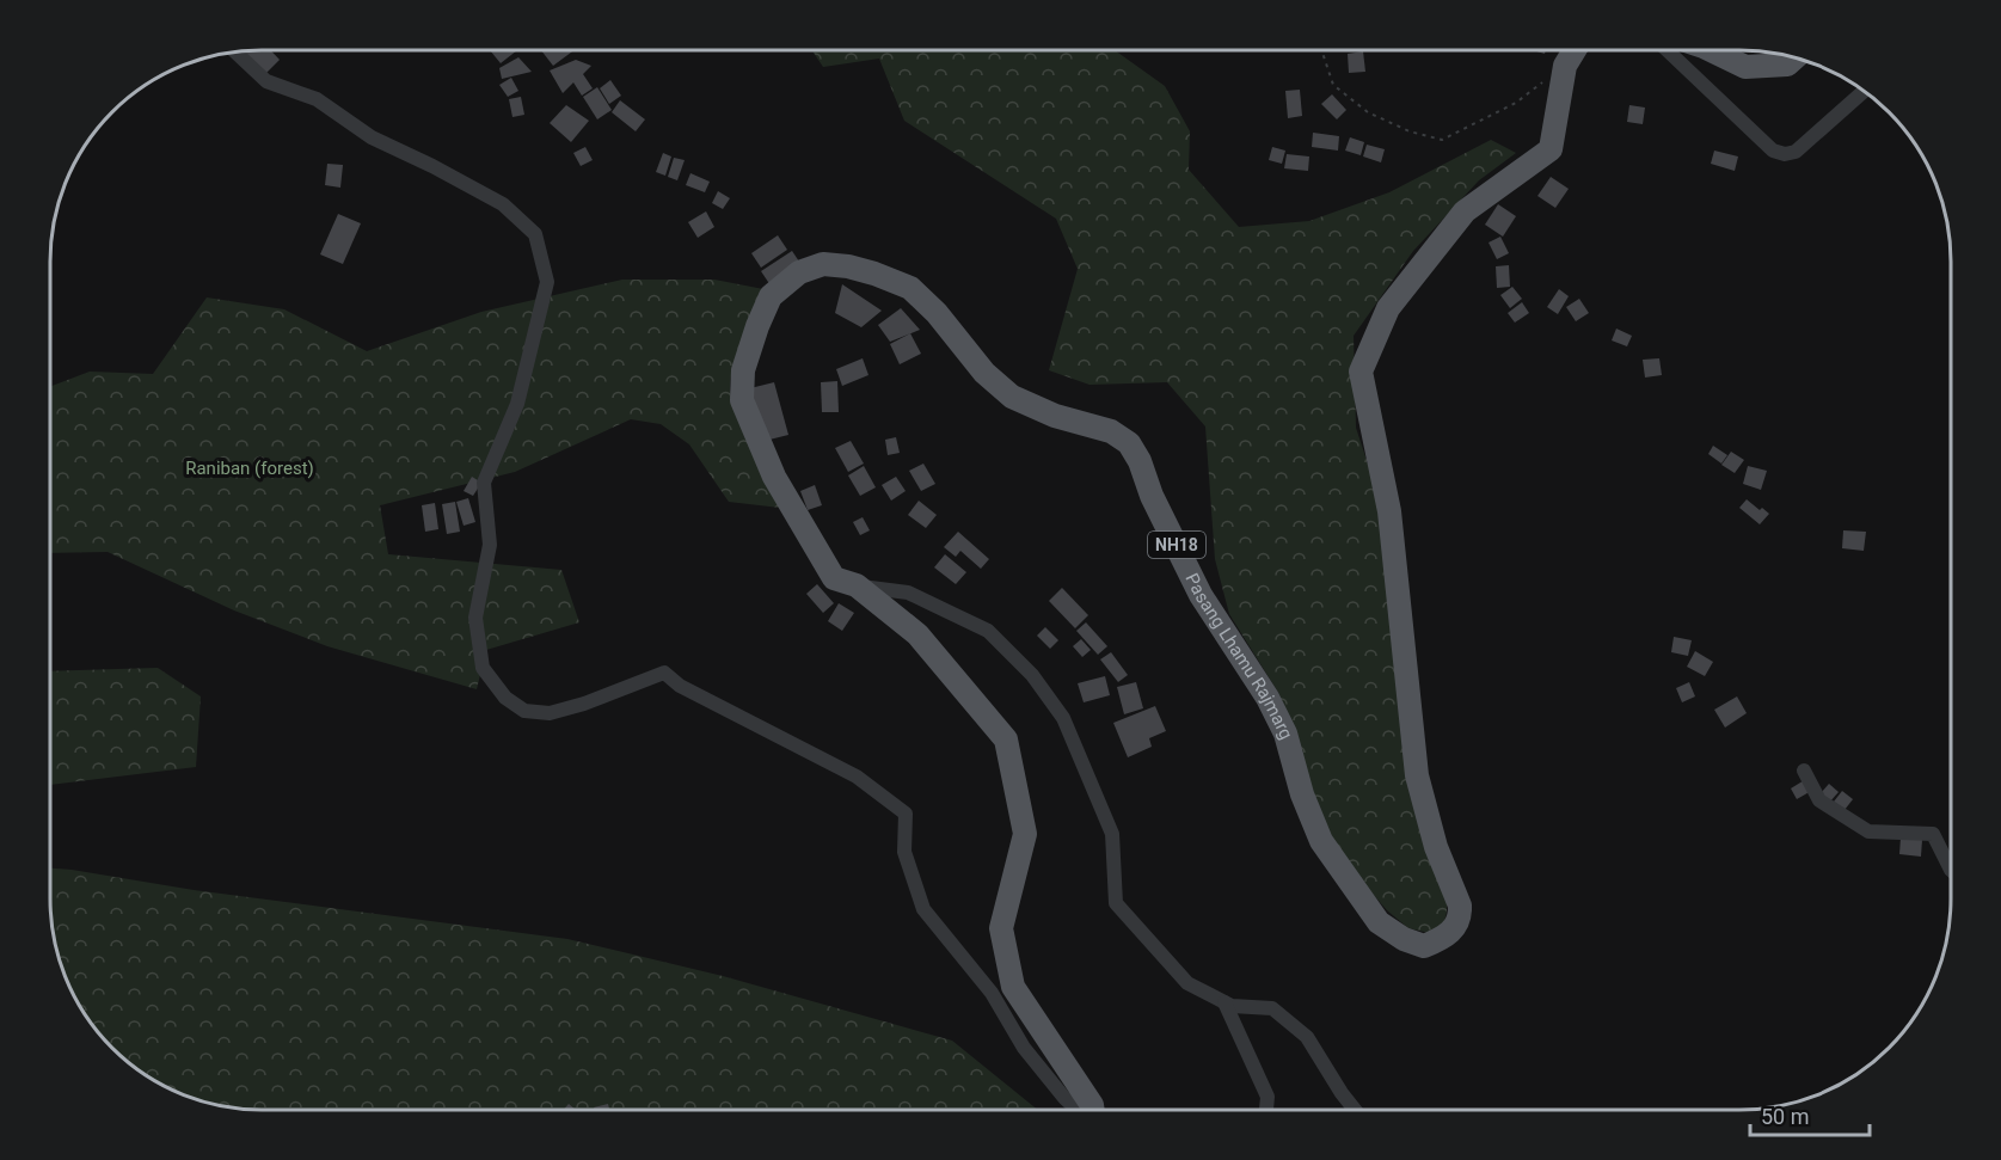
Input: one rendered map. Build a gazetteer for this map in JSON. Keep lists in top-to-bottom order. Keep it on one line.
{"streets":{"main road":["NH18","Pasang Lhamu Rajmarg"]},"parks":["Raniban (forest)"],"scale_bar":"50 m"}
